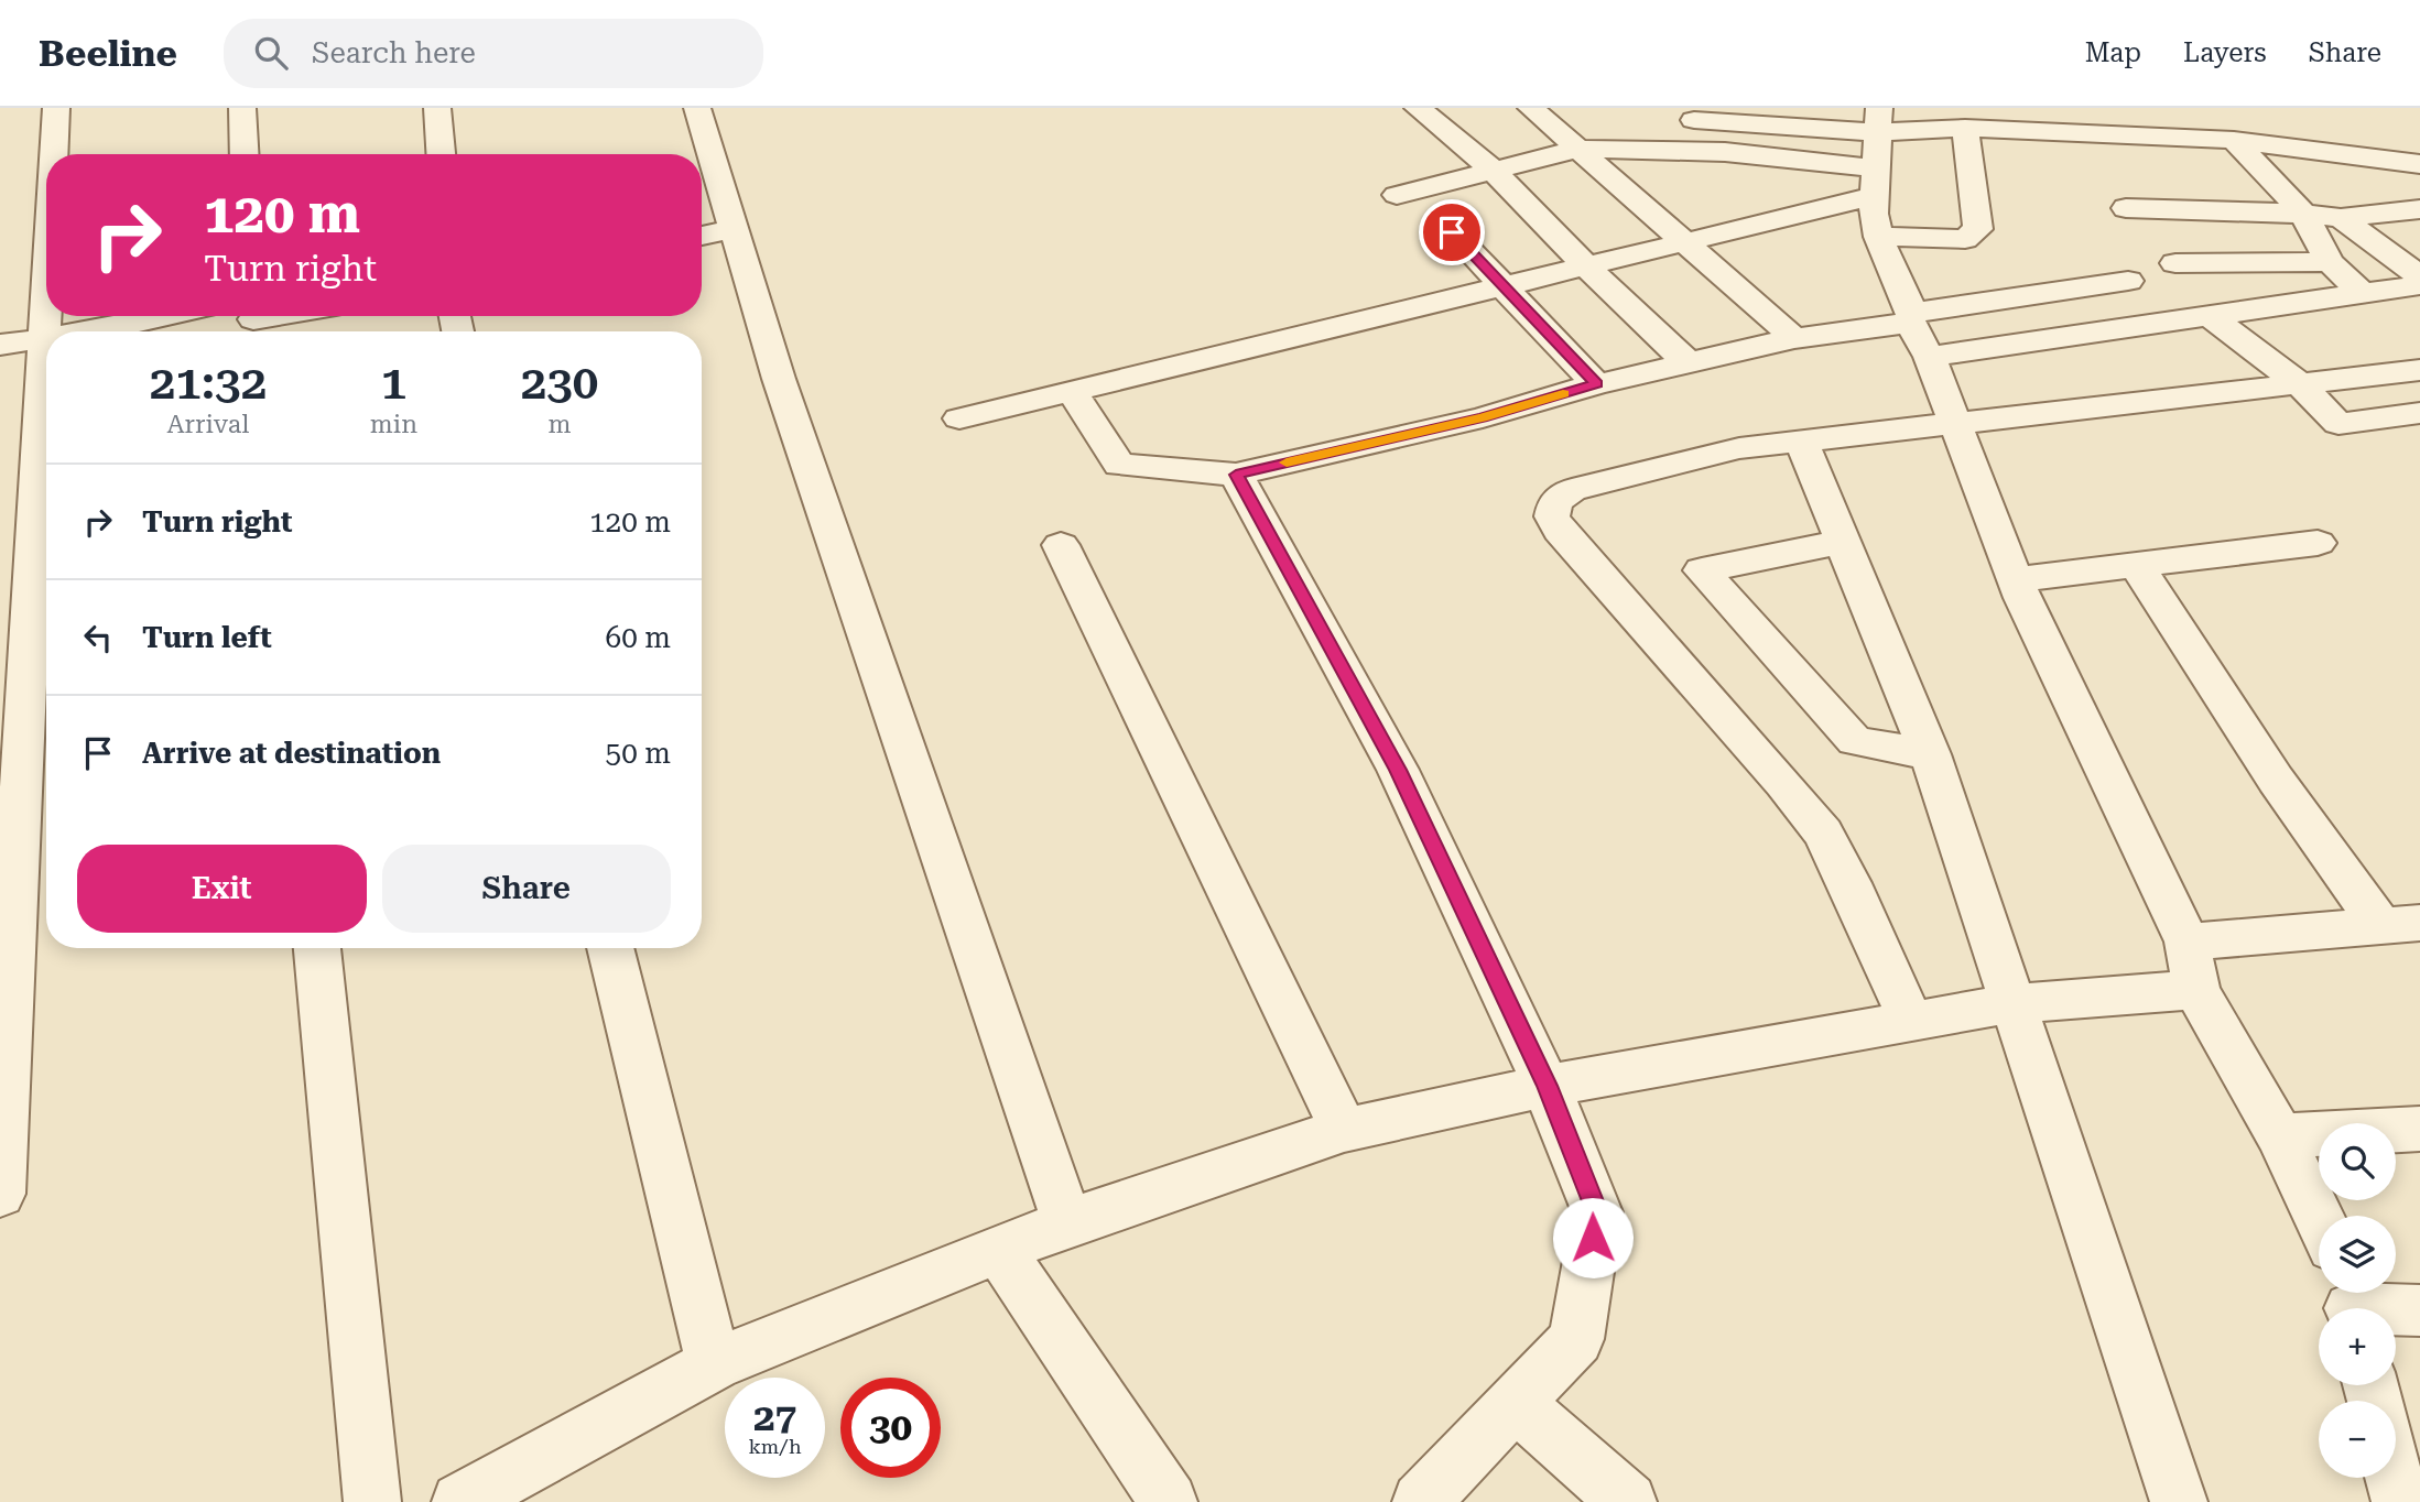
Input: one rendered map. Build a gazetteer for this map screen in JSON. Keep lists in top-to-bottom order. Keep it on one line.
{"page":{"header":"Beeline","search":"Search here","nav":["Map","Layers","Share"],"turn":["120 m","Turn right"],"eta":["21:32","Arrival","1","min","230","m"],"list":[{"name":"Turn right","value":"120 m"},{"name":"Turn left","value":"60 m"},{"name":"Arrive at destination","value":"50 m"}],"buttons":["Exit","Share"],"map_buttons":["+","−"],"speed":"27 km/h","limit":"30"}}
